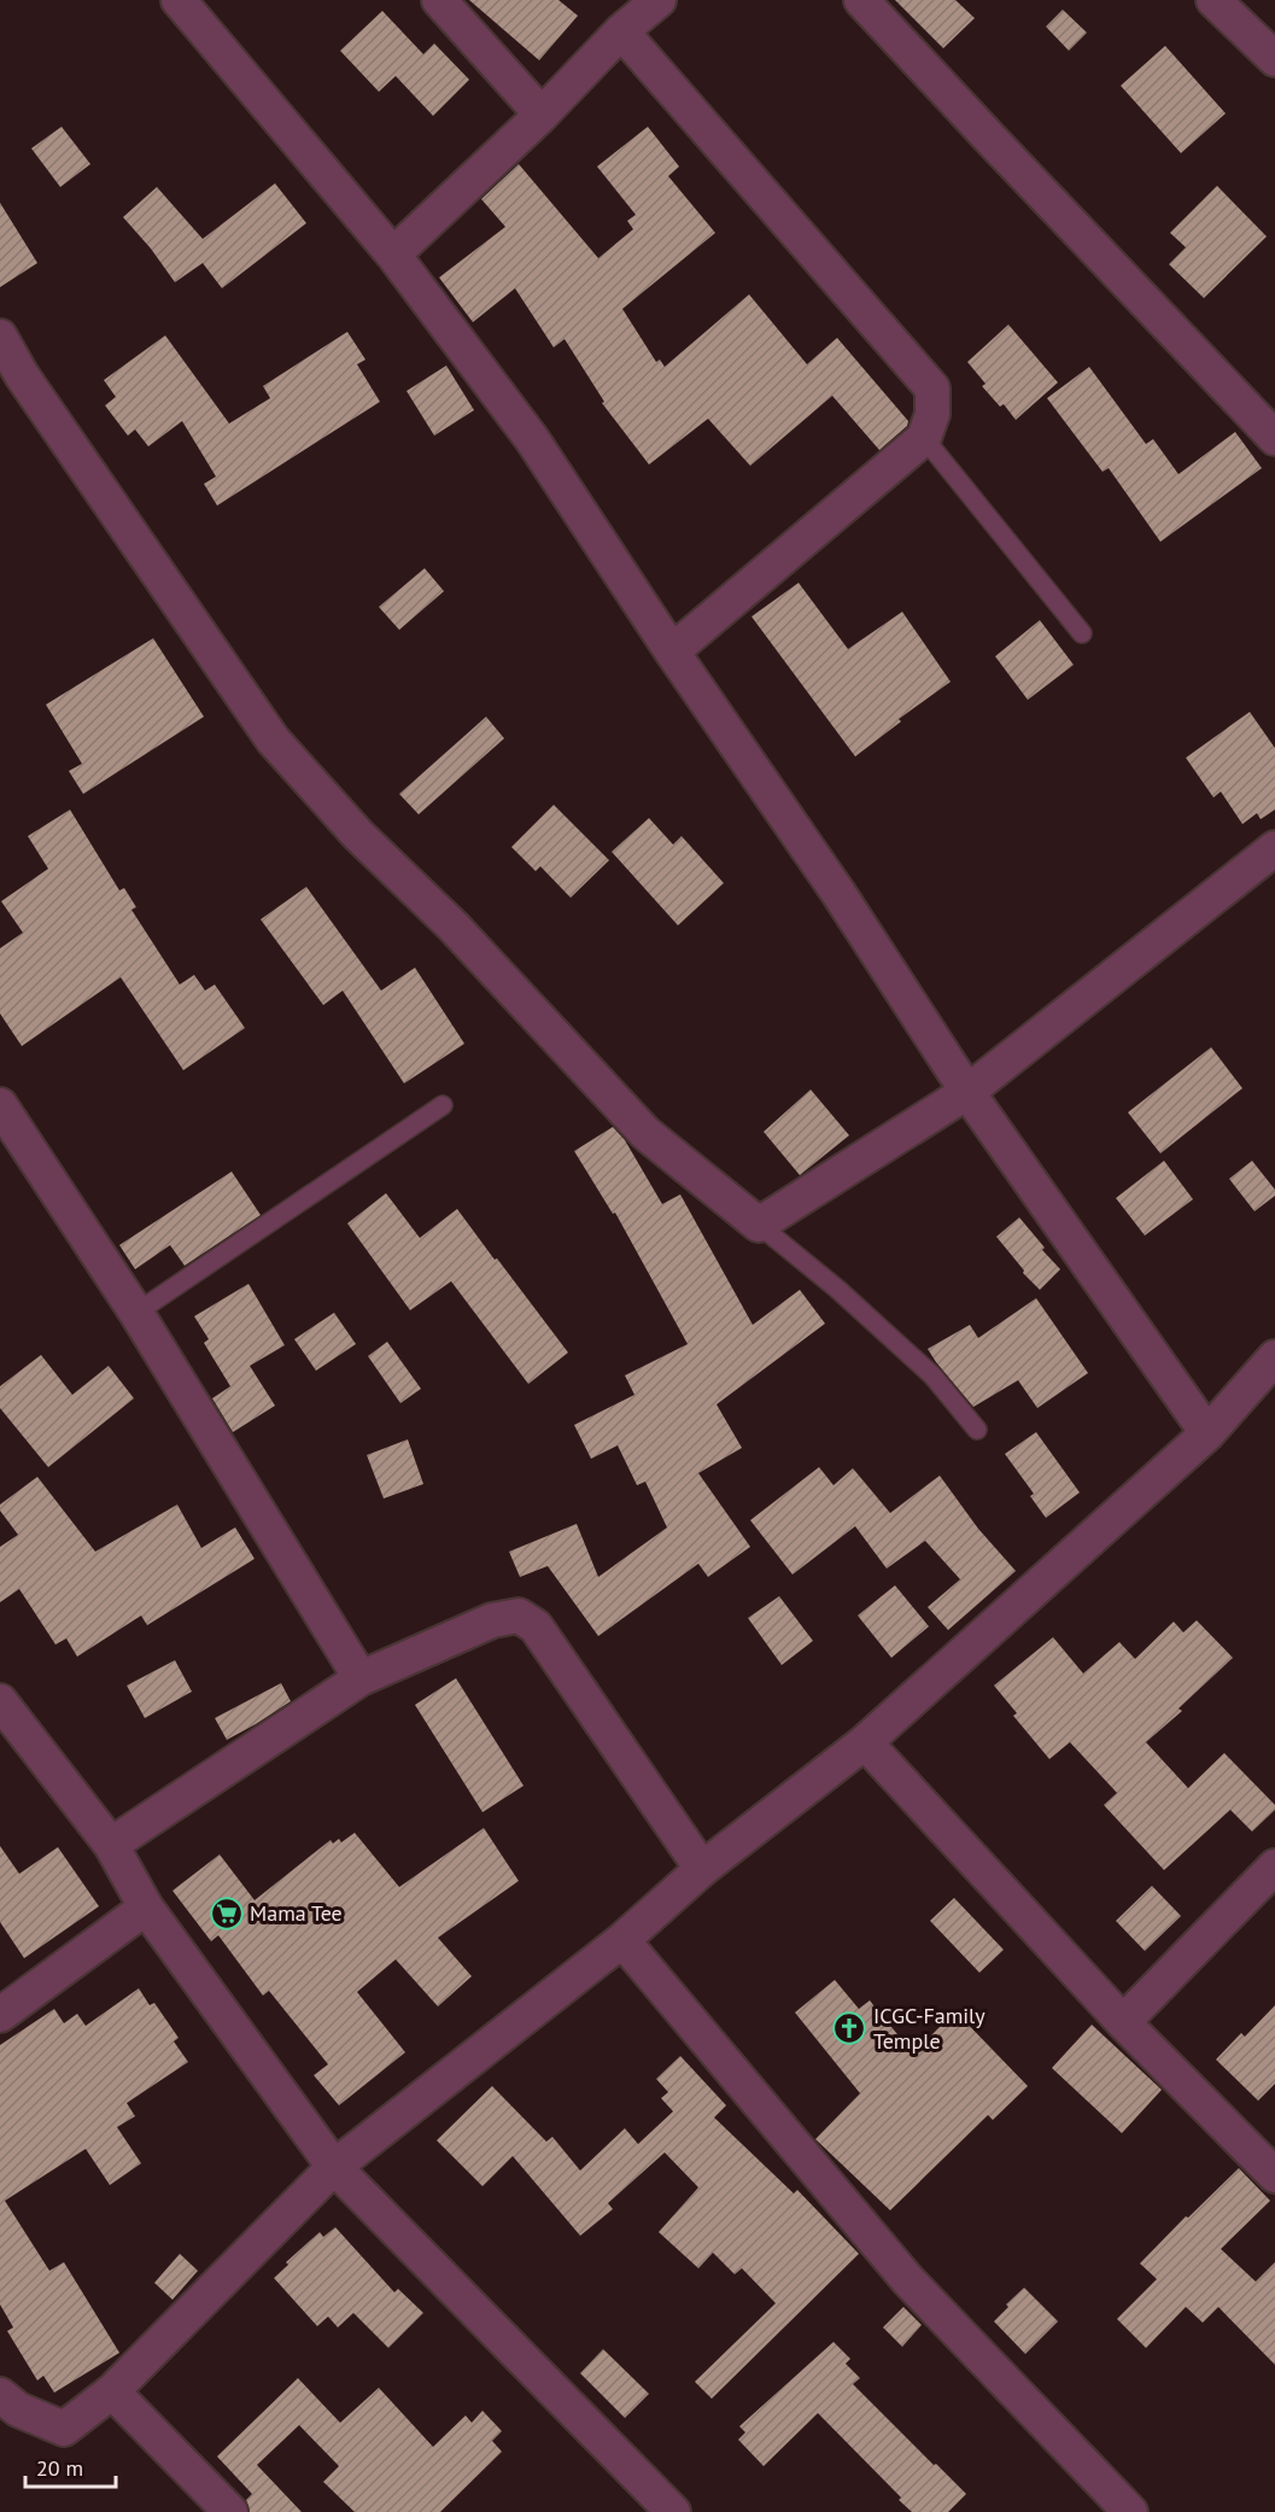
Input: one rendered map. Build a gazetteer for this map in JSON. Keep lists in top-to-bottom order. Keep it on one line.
{"places":{"supermarket":["Mama Tee"],"church":["ICGC-Family Temple"]},"scale_bar":"20 m"}
